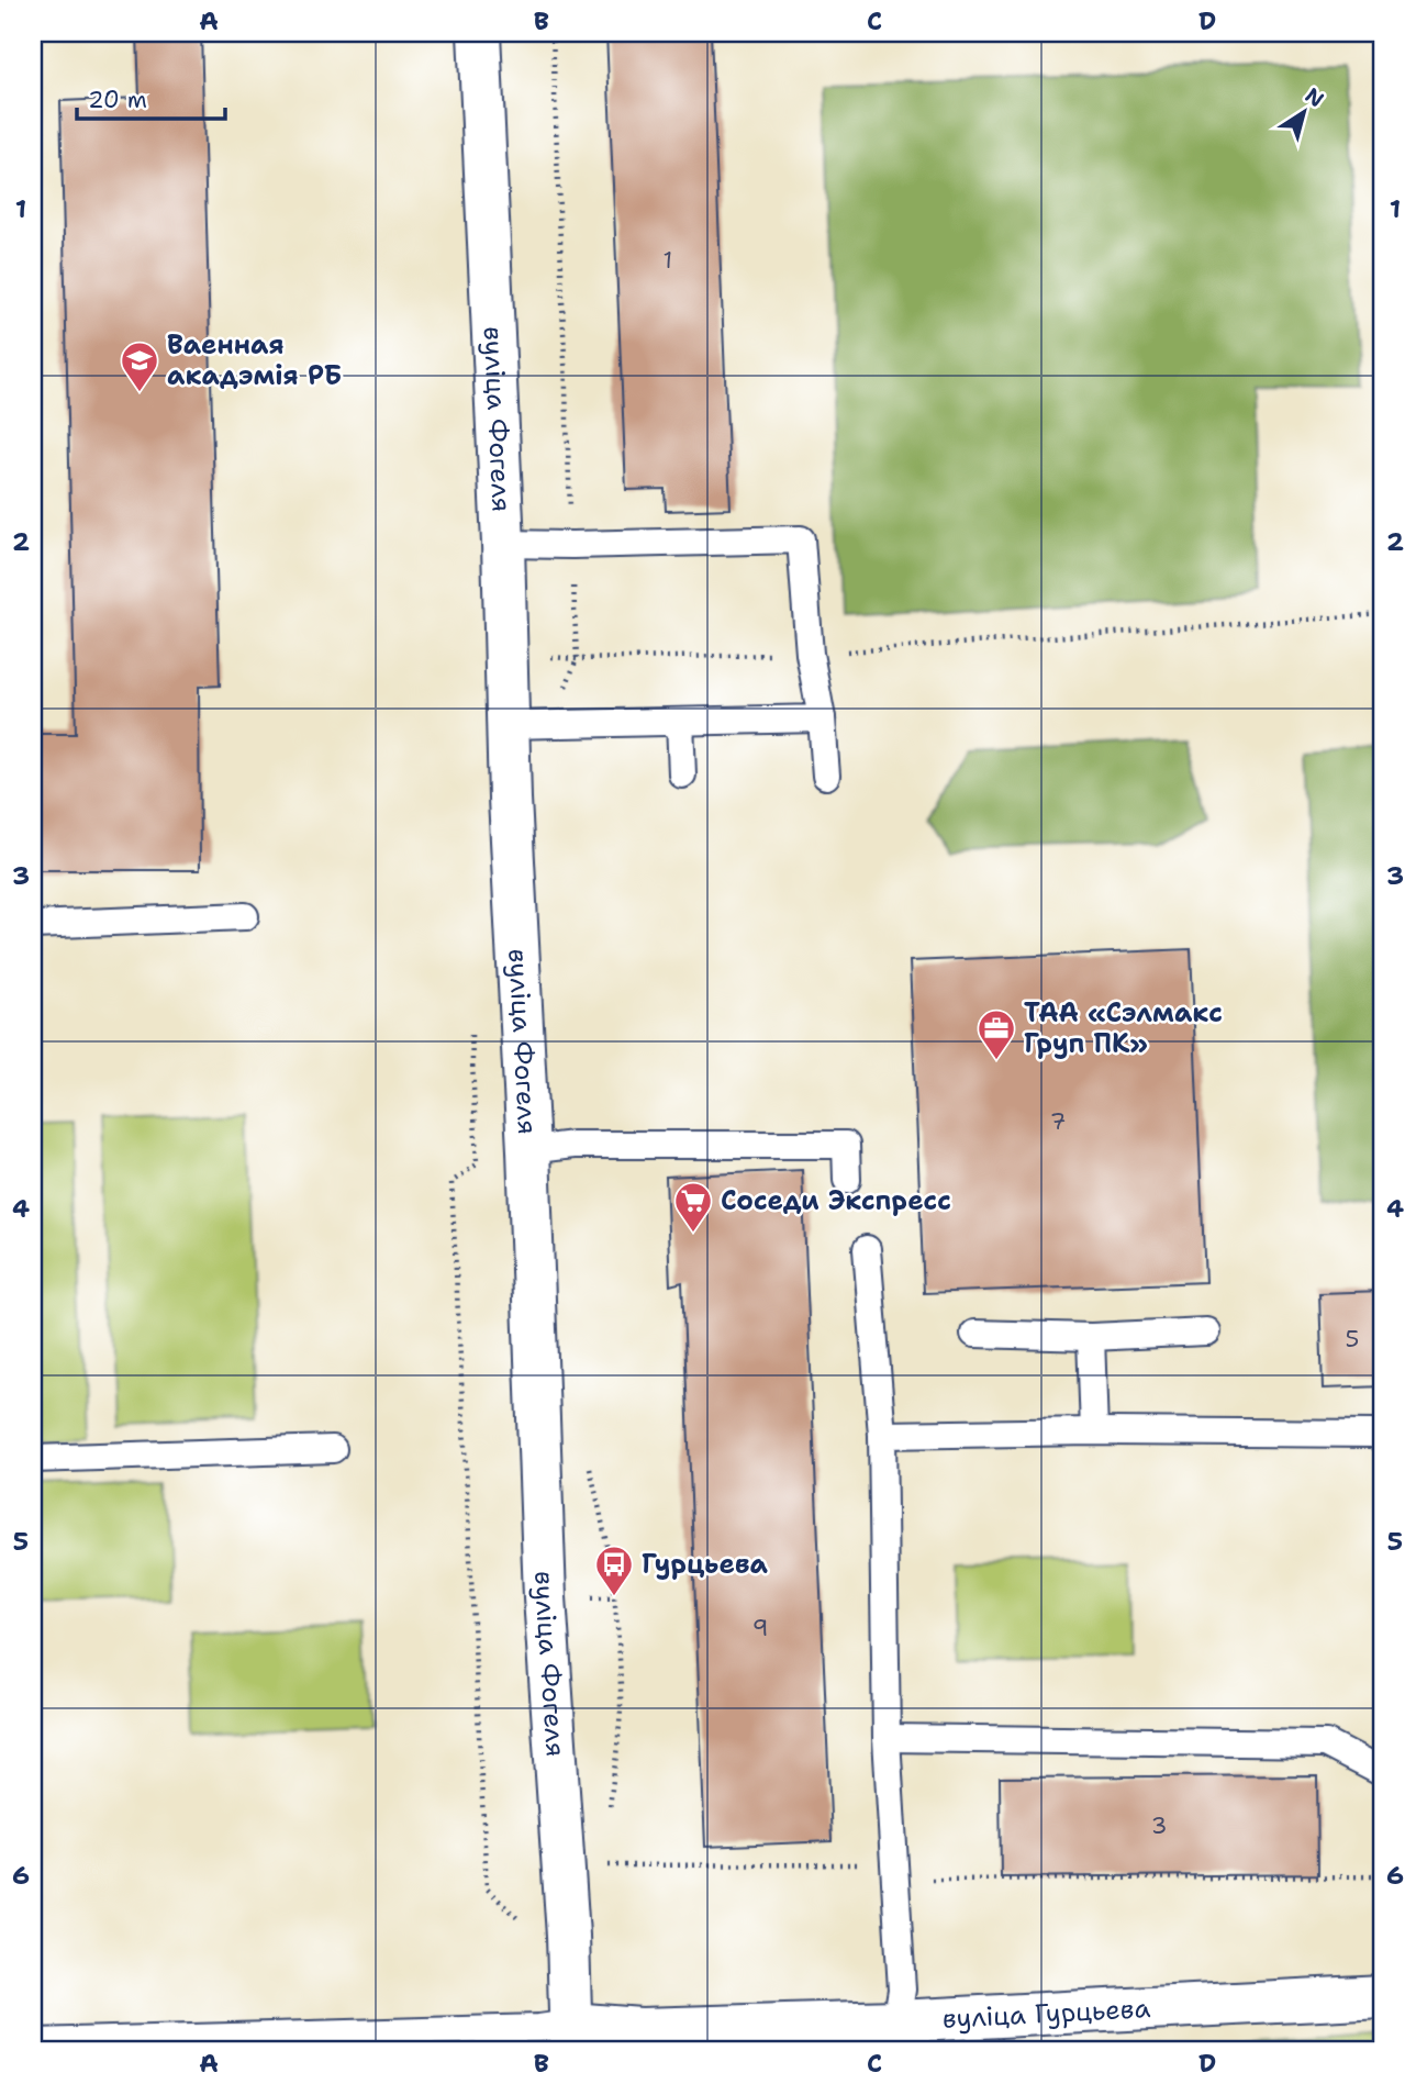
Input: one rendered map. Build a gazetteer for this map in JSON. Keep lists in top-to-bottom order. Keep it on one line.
{"streets":{"street":["вуліца Фогеля","вуліца Гурцьева"]},"crossings":[["вуліца Фогеля","вуліца Гурцьева"]],"places":{"school or university":["Ваенная акадэмія РБ"],"office":["ТАА «Сэлмакс Груп ПК»"],"supermarket":["Соседи Экспресс"],"bus stop":["Гурцьева"]},"house_numbers":["1","7","5","9","3"],"scale_bar":"20 m","north":"top right","grid":{"columns":["A","B","C","D"],"rows":["1","2","3","4","5","6"]}}
